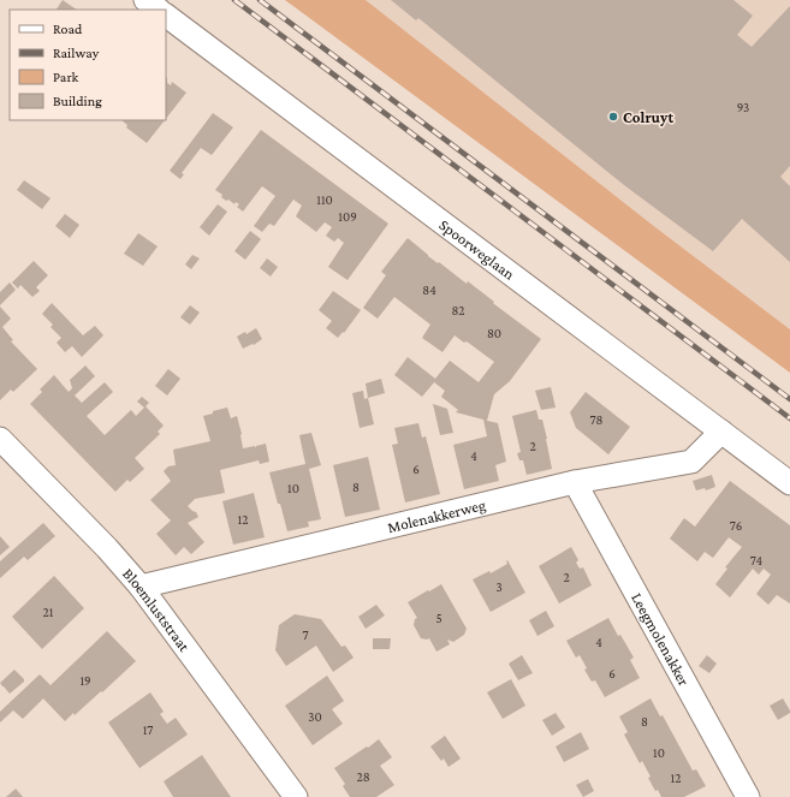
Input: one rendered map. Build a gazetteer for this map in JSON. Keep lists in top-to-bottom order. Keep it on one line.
{"streets":{"street":["Spoorweglaan","Molenakkerweg","Bloemluststraat","Leegmolenakker"]},"crossings":[["Spoorweglaan","Molenakkerweg"],["Molenakkerweg","Bloemluststraat"],["Molenakkerweg","Leegmolenakker"]],"places":["Colruyt"],"house_numbers":["93","110","109","84","82","80","78","2","4","6","8","10","12","76","74","2","3","21","5","7","4","6","19","30","8","17","10","28","12"],"legend":["Road","Railway","Park","Building"]}
